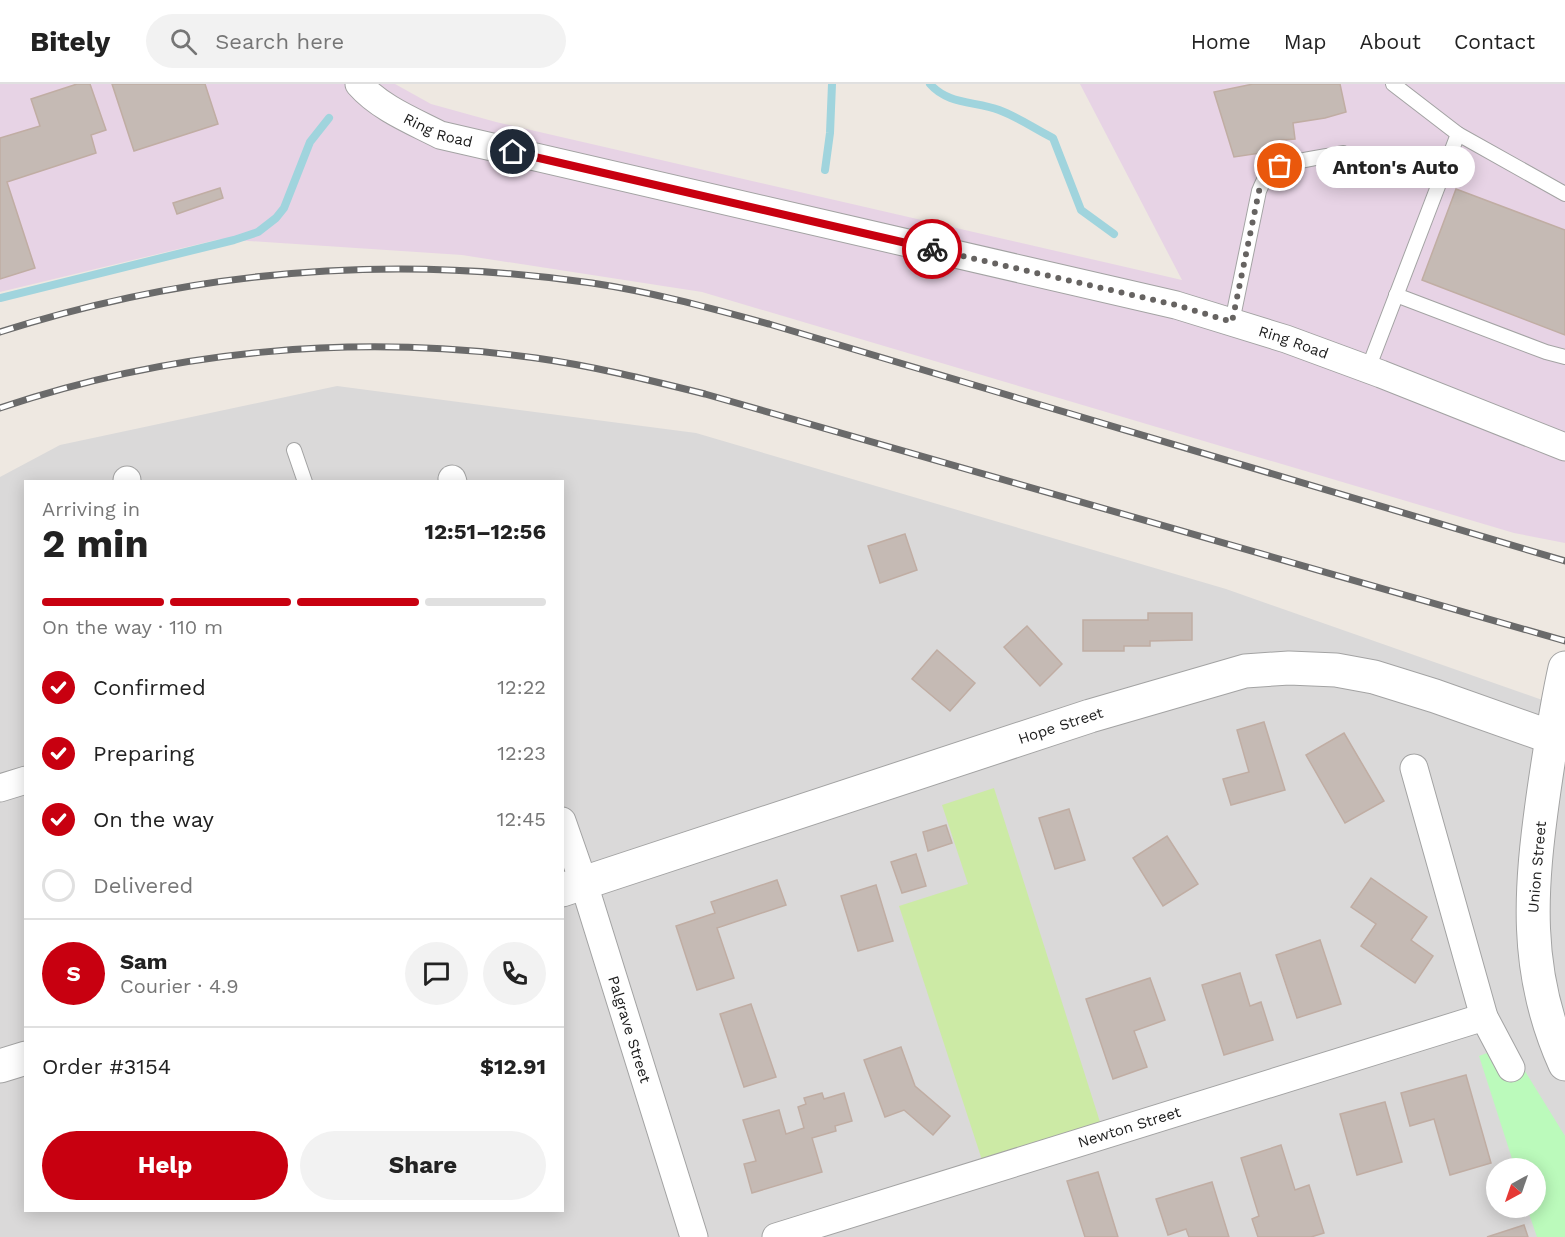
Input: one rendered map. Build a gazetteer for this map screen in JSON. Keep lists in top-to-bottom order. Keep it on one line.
{"streets":{"street":["Ring Road","Hope Street","Union Street","Palgrave Street","Newton Street"]},"crossings":[["Hope Street","Union Street"],["Hope Street","Palgrave Street"]],"places":["Anton's Auto"],"north":"bottom left","page":{"header":"Bitely","search":"Search here","nav":["Home","Map","About","Contact"],"bubble":"Anton's Auto","heading":["2 min","Arriving in","12:51–12:56"],"panel":["Sam","Courier · 4.9","Order #3154","$12.91"],"bar":"On the way · 110 m","list":[["Confirmed","12:22"],["Preparing","12:23"],["On the way","12:45"],"Delivered"],"round":"S","buttons":["Help","Share"]}}
